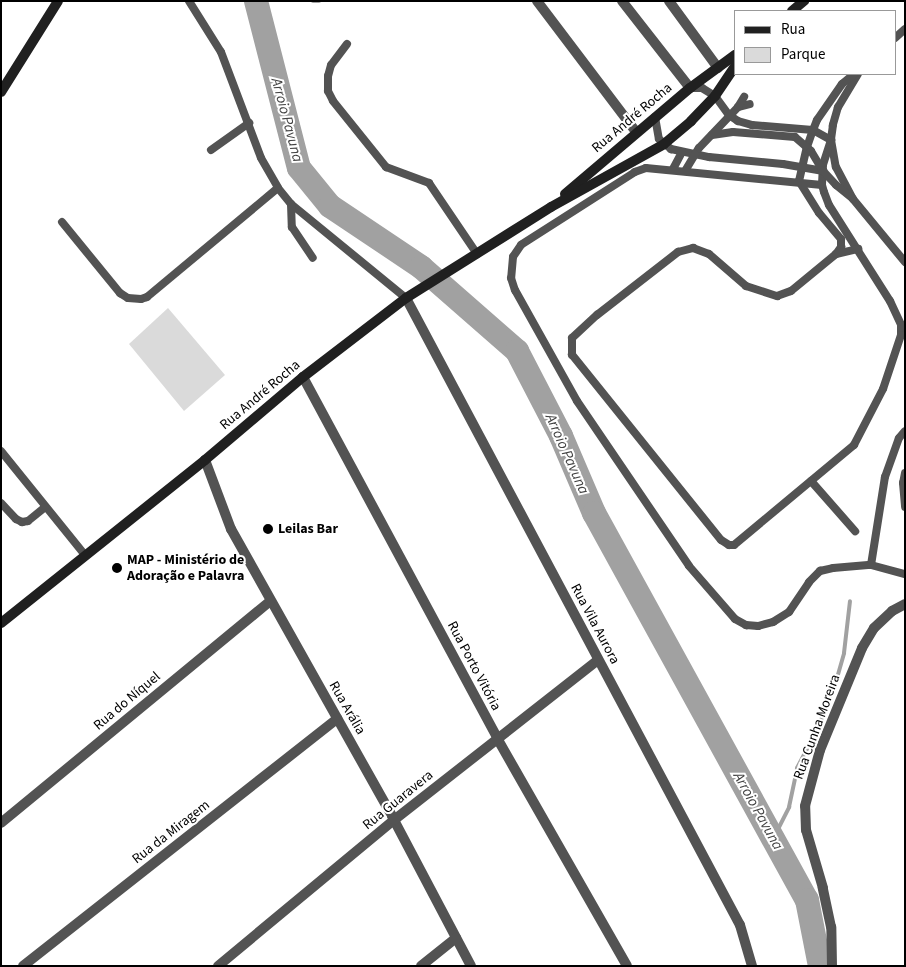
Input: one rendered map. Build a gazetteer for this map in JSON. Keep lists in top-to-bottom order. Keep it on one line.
{"streets":{"main road":["Rua André Rocha"],"street":["Rua Vila Aurora","Rua Porto Vitória","Rua do Níquel","Rua Arália","Rua Cunha Moreira","Rua Guaravera","Rua da Miragem"]},"crossings":[["Rua André Rocha","Rua Vila Aurora"],["Rua André Rocha","Rua Porto Vitória"],["Rua André Rocha","Rua Arália"],["Rua Vila Aurora","Rua Guaravera"],["Rua Porto Vitória","Rua Guaravera"],["Rua do Níquel","Rua Arália"],["Rua Arália","Rua Guaravera"],["Rua Arália","Rua da Miragem"]],"water":["Arroio Pavuna"],"places":["Leilas Bar","MAP - Ministério de Adoração e Palavra"],"legend":["Rua","Parque"]}
